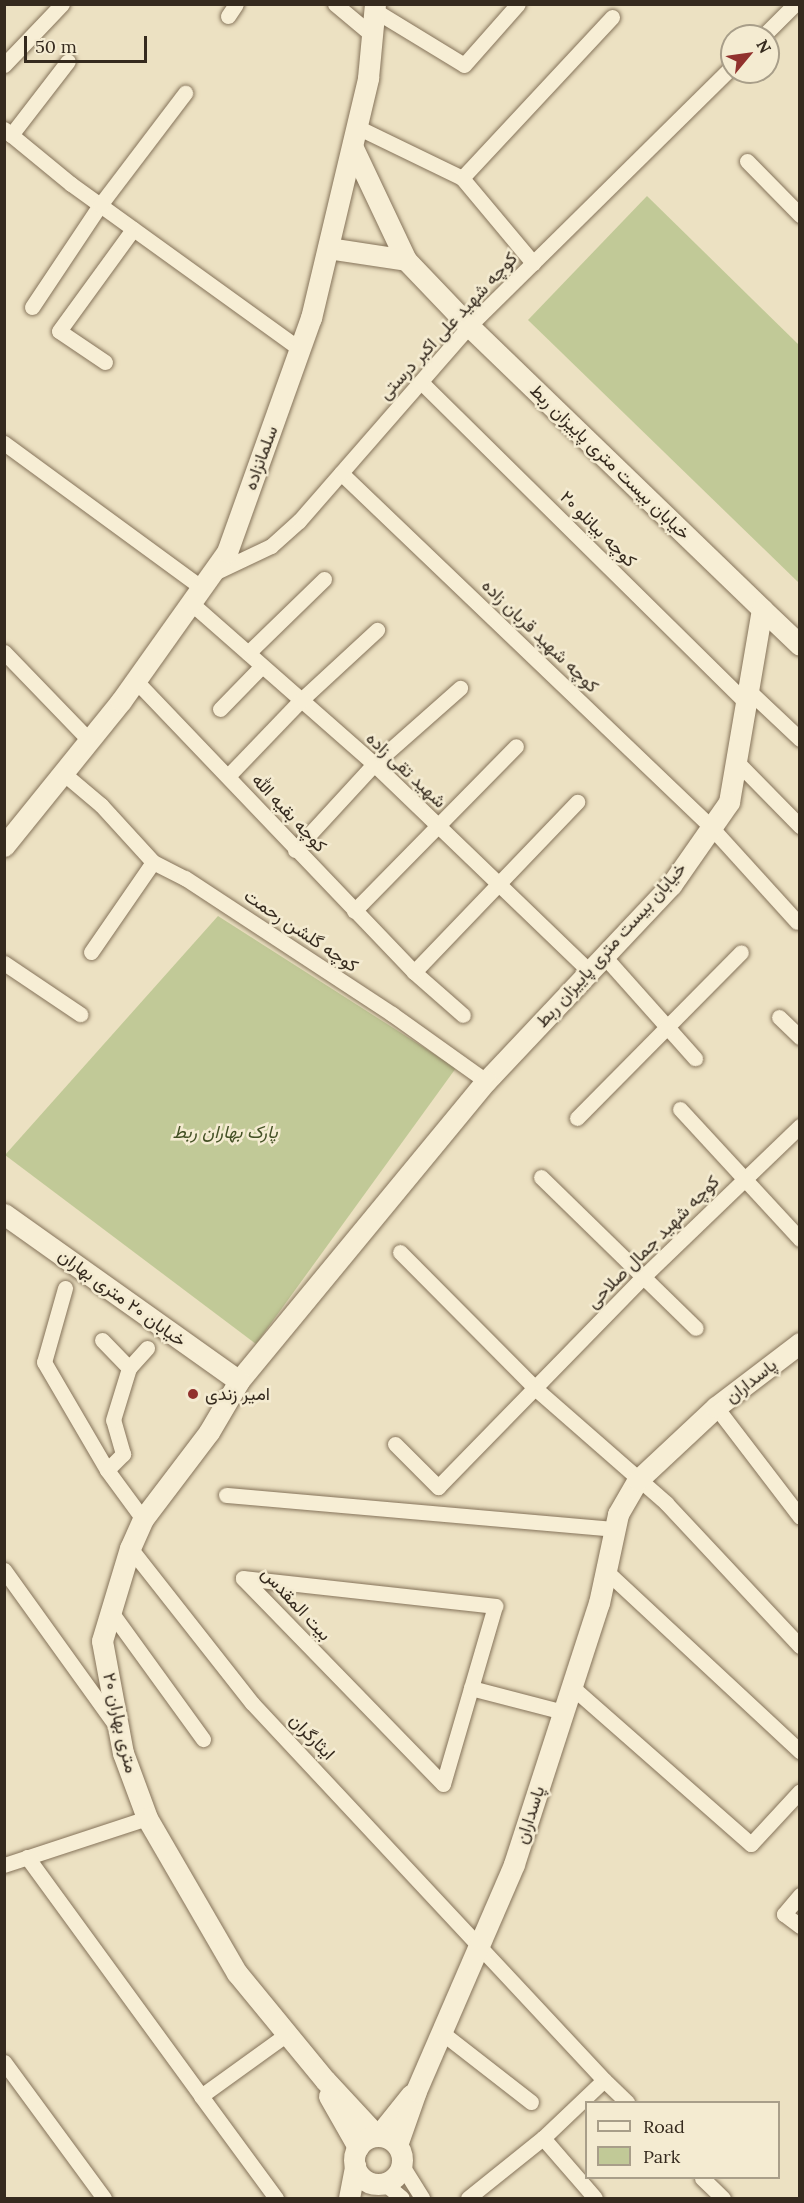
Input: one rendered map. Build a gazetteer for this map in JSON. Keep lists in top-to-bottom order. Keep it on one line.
{"streets":{"street":["کوچه شهید علی اکبر درستی","سلمانزاده","خیابان بیست متری پاییزان ربط","کوچه بیانلو ۲۰","کوچه شهید قربان زاده","شهید تقی زاده","کوچه بقیه الله","کوچه گلشن رحمت","کوچه شهید جمال صلاحی","خیابان ۲۰ متری بهاران","پاسداران","بیت المقدس","۲۰ متری بهاران","ایثارگران"]},"crossings":[["کوچه شهید علی اکبر درستی","سلمانزاده"],["کوچه شهید علی اکبر درستی","خیابان بیست متری پاییزان ربط"],["کوچه شهید علی اکبر درستی","کوچه بیانلو ۲۰"],["کوچه شهید علی اکبر درستی","کوچه شهید قربان زاده"],["کوچه شهید علی اکبر درستی","شهید تقی زاده"],["سلمانزاده","خیابان بیست متری پاییزان ربط"],["سلمانزاده","شهید تقی زاده"],["سلمانزاده","کوچه بقیه الله"],["سلمانزاده","کوچه گلشن رحمت"],["خیابان بیست متری پاییزان ربط","کوچه بیانلو ۲۰"],["خیابان بیست متری پاییزان ربط","کوچه شهید قربان زاده"],["خیابان بیست متری پاییزان ربط","شهید تقی زاده"],["خیابان بیست متری پاییزان ربط","کوچه گلشن رحمت"],["خیابان بیست متری پاییزان ربط","خیابان ۲۰ متری بهاران"],["خیابان بیست متری پاییزان ربط","۲۰ متری بهاران"],["خیابان ۲۰ متری بهاران","۲۰ متری بهاران"],["پاسداران","۲۰ متری بهاران"],["پاسداران","ایثارگران"],["۲۰ متری بهاران","ایثارگران"]],"parks":["پارک بهاران ربط"],"places":["امیر زندی"],"legend":["Road","Park"],"scale_bar":"50 m","north":"top right"}
